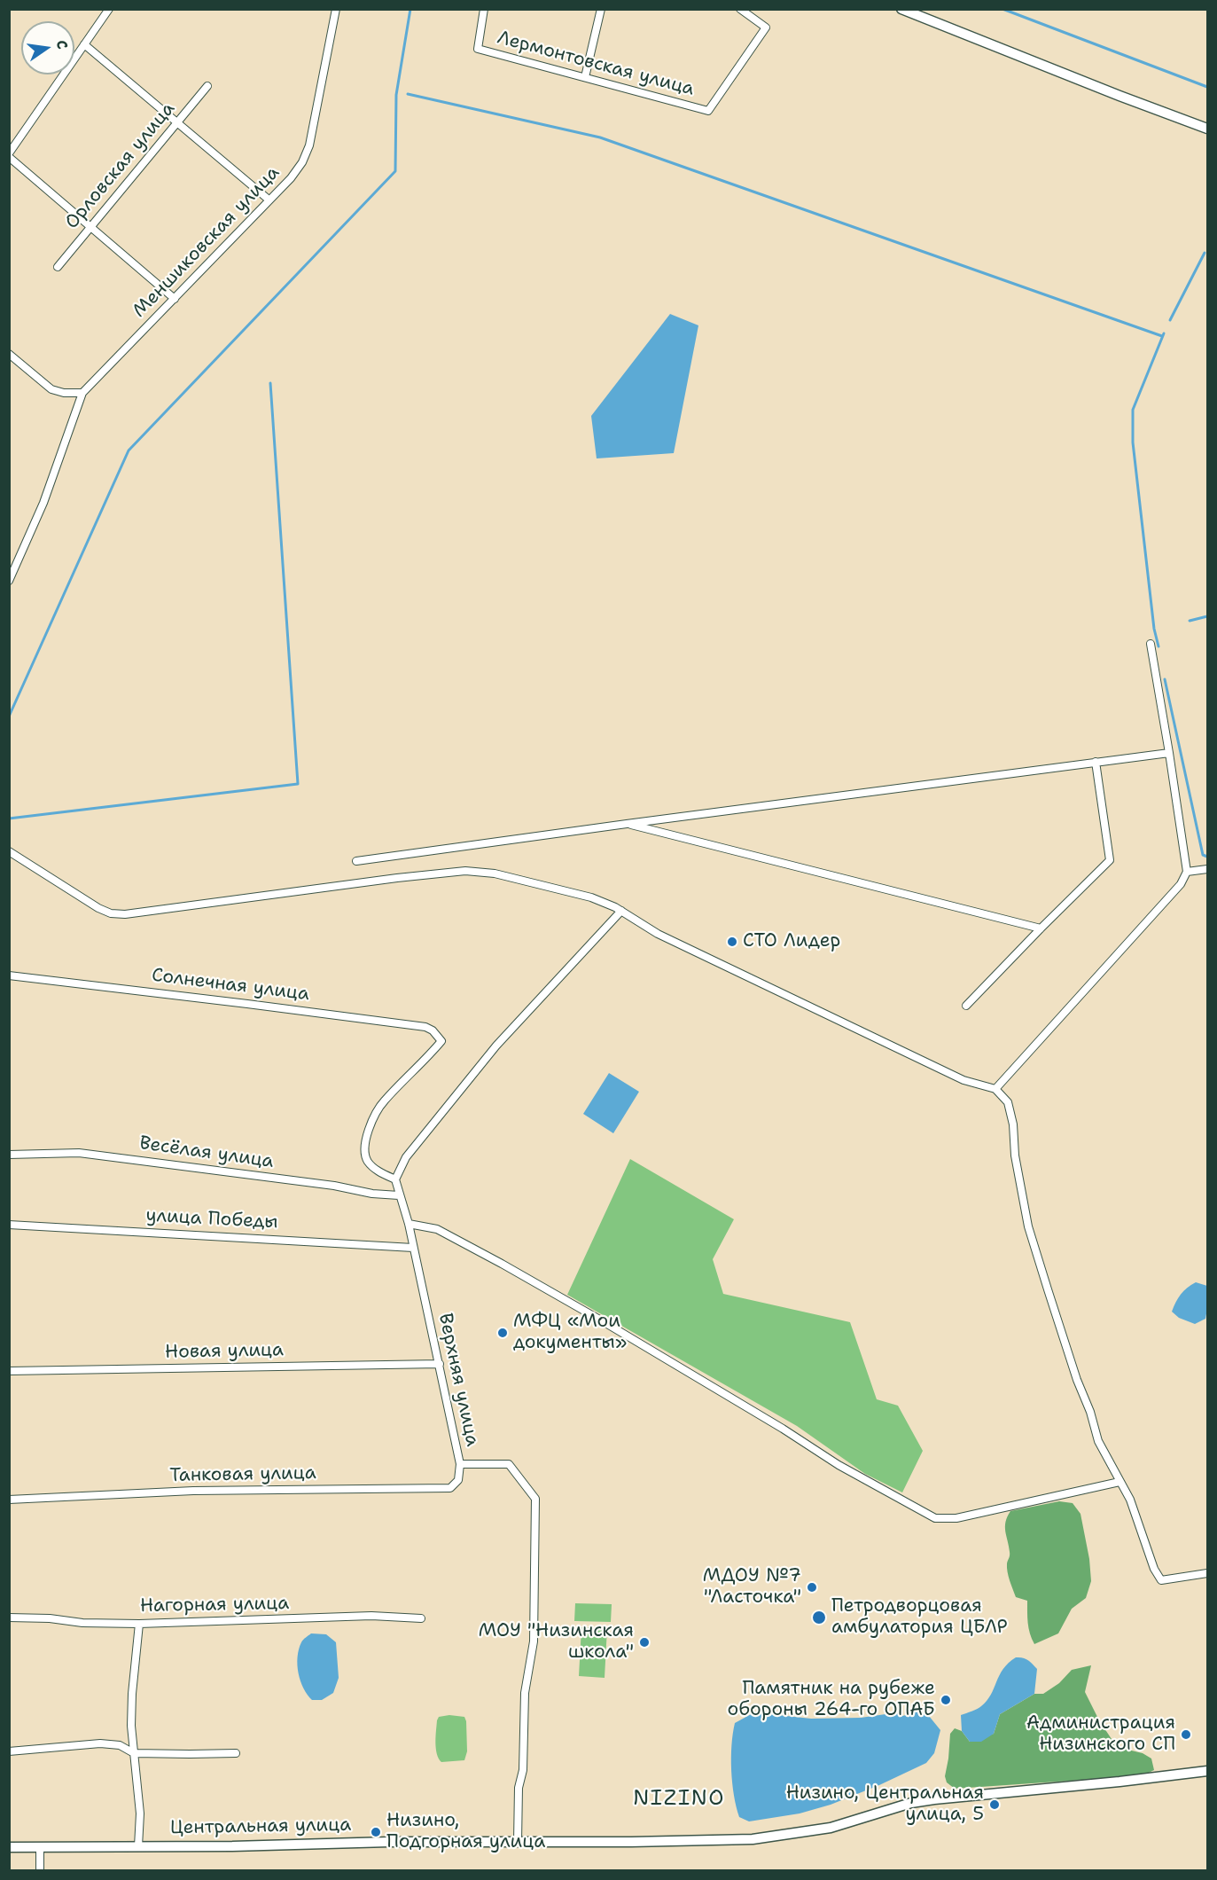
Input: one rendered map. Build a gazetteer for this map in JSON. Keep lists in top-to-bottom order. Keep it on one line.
{"streets":{"street":["Лермонтовская улица","Орловская улица","Меншиковская улица","Солнечная улица","Весёлая улица","улица Победы","Новая улица","Верхняя улица","Танковая улица","Нагорная улица","Центральная улица"]},"crossings":[["Солнечная улица","Верхняя улица"],["Весёлая улица","Верхняя улица"],["улица Победы","Верхняя улица"],["Новая улица","Верхняя улица"],["Верхняя улица","Танковая улица"],["Верхняя улица","Центральная улица"]],"districts":["NIZINO"],"places":["СТО Лидер","МФЦ «Мои документы»","МДОУ №7 \"Ласточка\"","Петродворцовая амбулатория ЦБЛР","МОУ \"Низинская школа\"","Памятник на рубеже обороны 264-го ОПАБ","Администрация Низинского СП","Низино, Центральная улица, 5","Низино, Подгорная улица"],"north":"right"}
